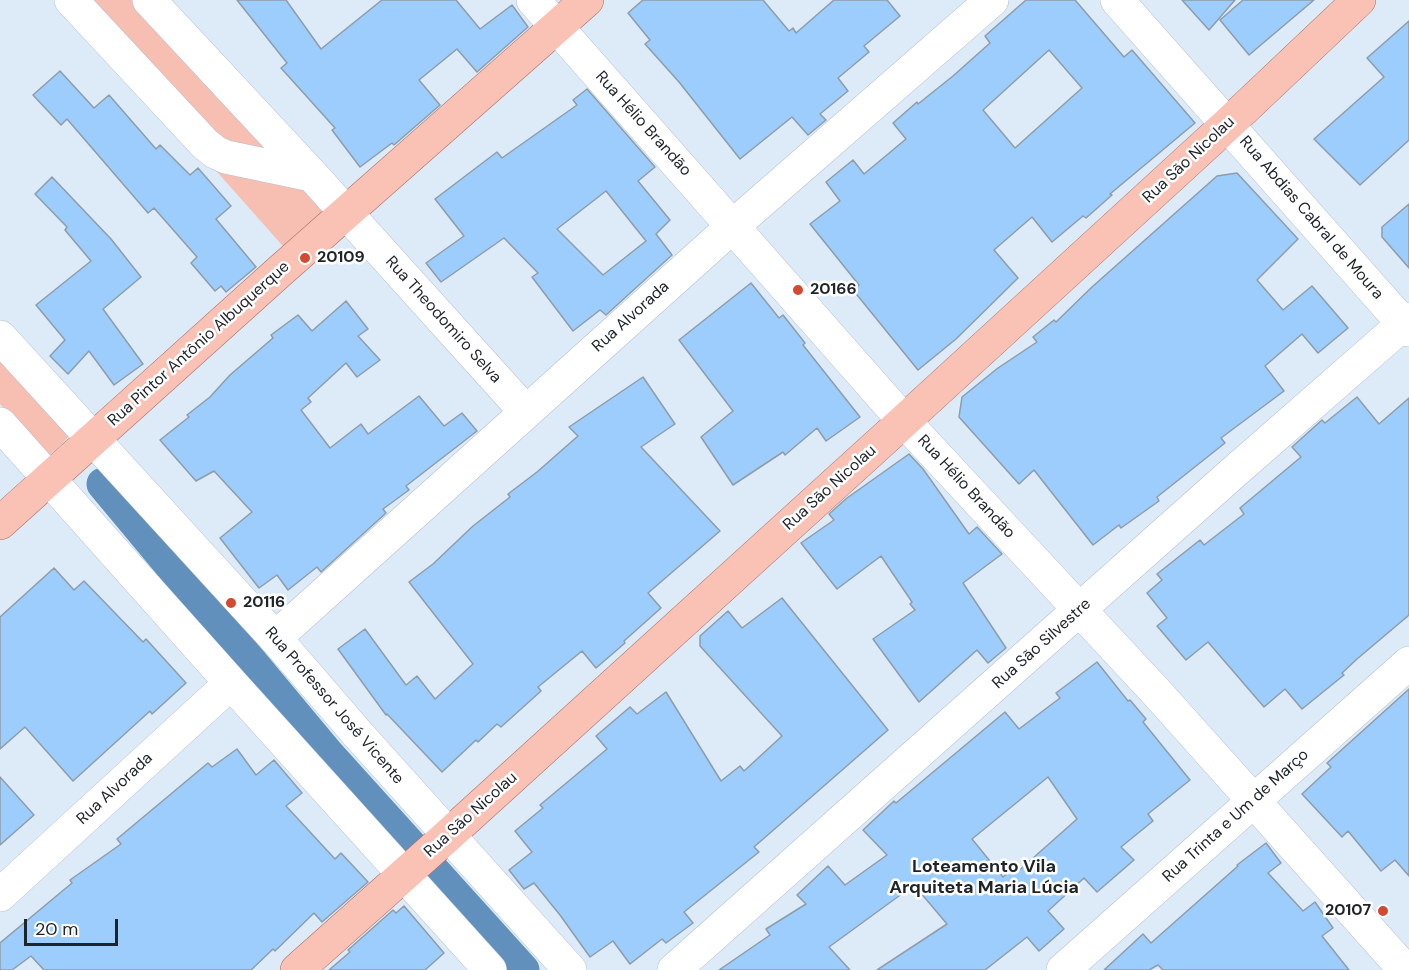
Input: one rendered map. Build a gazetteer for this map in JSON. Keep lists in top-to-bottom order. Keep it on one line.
{"streets":{"main road":["Rua São Nicolau","Rua Pintor Antônio Albuquerque"],"street":["Rua Hélio Brandão","Rua Abdias Cabral de Moura","Rua Alvorada","Rua Theodomiro Selva","Rua São Silvestre","Rua Professor José Vicente","Rua Trinta e Um de Março"]},"crossings":[["Rua Hélio Brandão","Rua São Nicolau"],["Rua Hélio Brandão","Rua Alvorada"],["Rua Hélio Brandão","Rua Pintor Antônio Albuquerque"],["Rua Hélio Brandão","Rua São Silvestre"],["Rua Hélio Brandão","Rua Trinta e Um de Março"],["Rua São Nicolau","Rua Abdias Cabral de Moura"],["Rua São Nicolau","Rua Professor José Vicente"],["Rua Abdias Cabral de Moura","Rua São Silvestre"],["Rua Alvorada","Rua Theodomiro Selva"],["Rua Alvorada","Rua Professor José Vicente"],["Rua Theodomiro Selva","Rua Pintor Antônio Albuquerque"],["Rua Pintor Antônio Albuquerque","Rua Professor José Vicente"]],"districts":["Loteamento Vila Arquiteta Maria Lúcia"],"places":["20109","20166","20116","20107"],"scale_bar":"20 m"}
